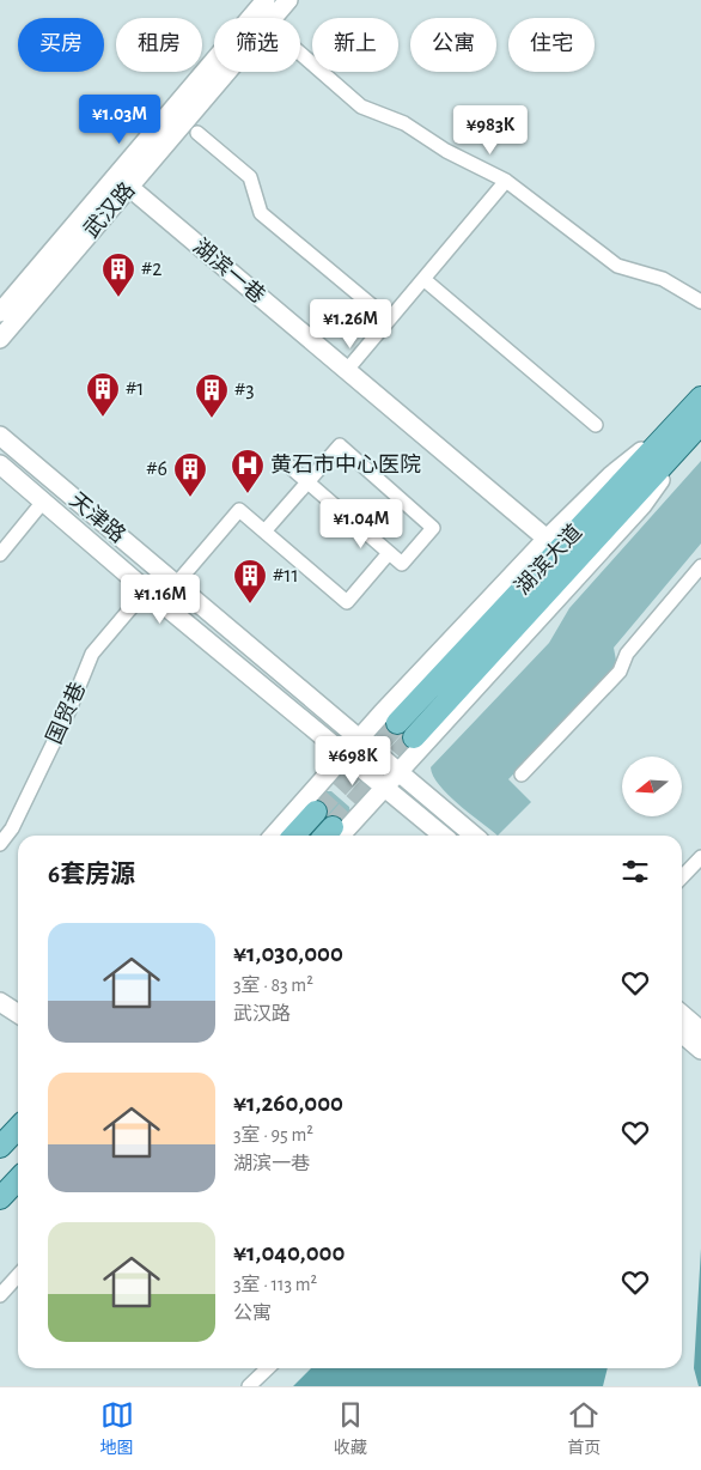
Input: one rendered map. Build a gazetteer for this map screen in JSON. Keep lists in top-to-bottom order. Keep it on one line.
{"streets":{"main road":["武汉路","湖滨一巷","天津路","湖滨大道"],"street":["国贸巷"]},"crossings":[["武汉路","湖滨一巷"],["天津路","国贸巷"]],"places":{"building":["#2","#1","#3","#6","#11"],"hospital":["黄石市中心医院"]},"north":"left","page":{"chip":["买房","租房","筛选","新上","公寓","住宅"],"price":["¥1.03M","¥983K","¥1.26M","¥1.04M","¥1.16M","¥698K"],"heading":"6套房源","list":[{"name":"¥1,030,000","note":"3室 · 83 m² · 武汉路"},{"name":"¥1,260,000","note":"3室 · 95 m² · 湖滨一巷"},{"name":"¥1,040,000","note":"3室 · 113 m² · 公寓"}],"tabs":["地图","收藏","首页"]}}
